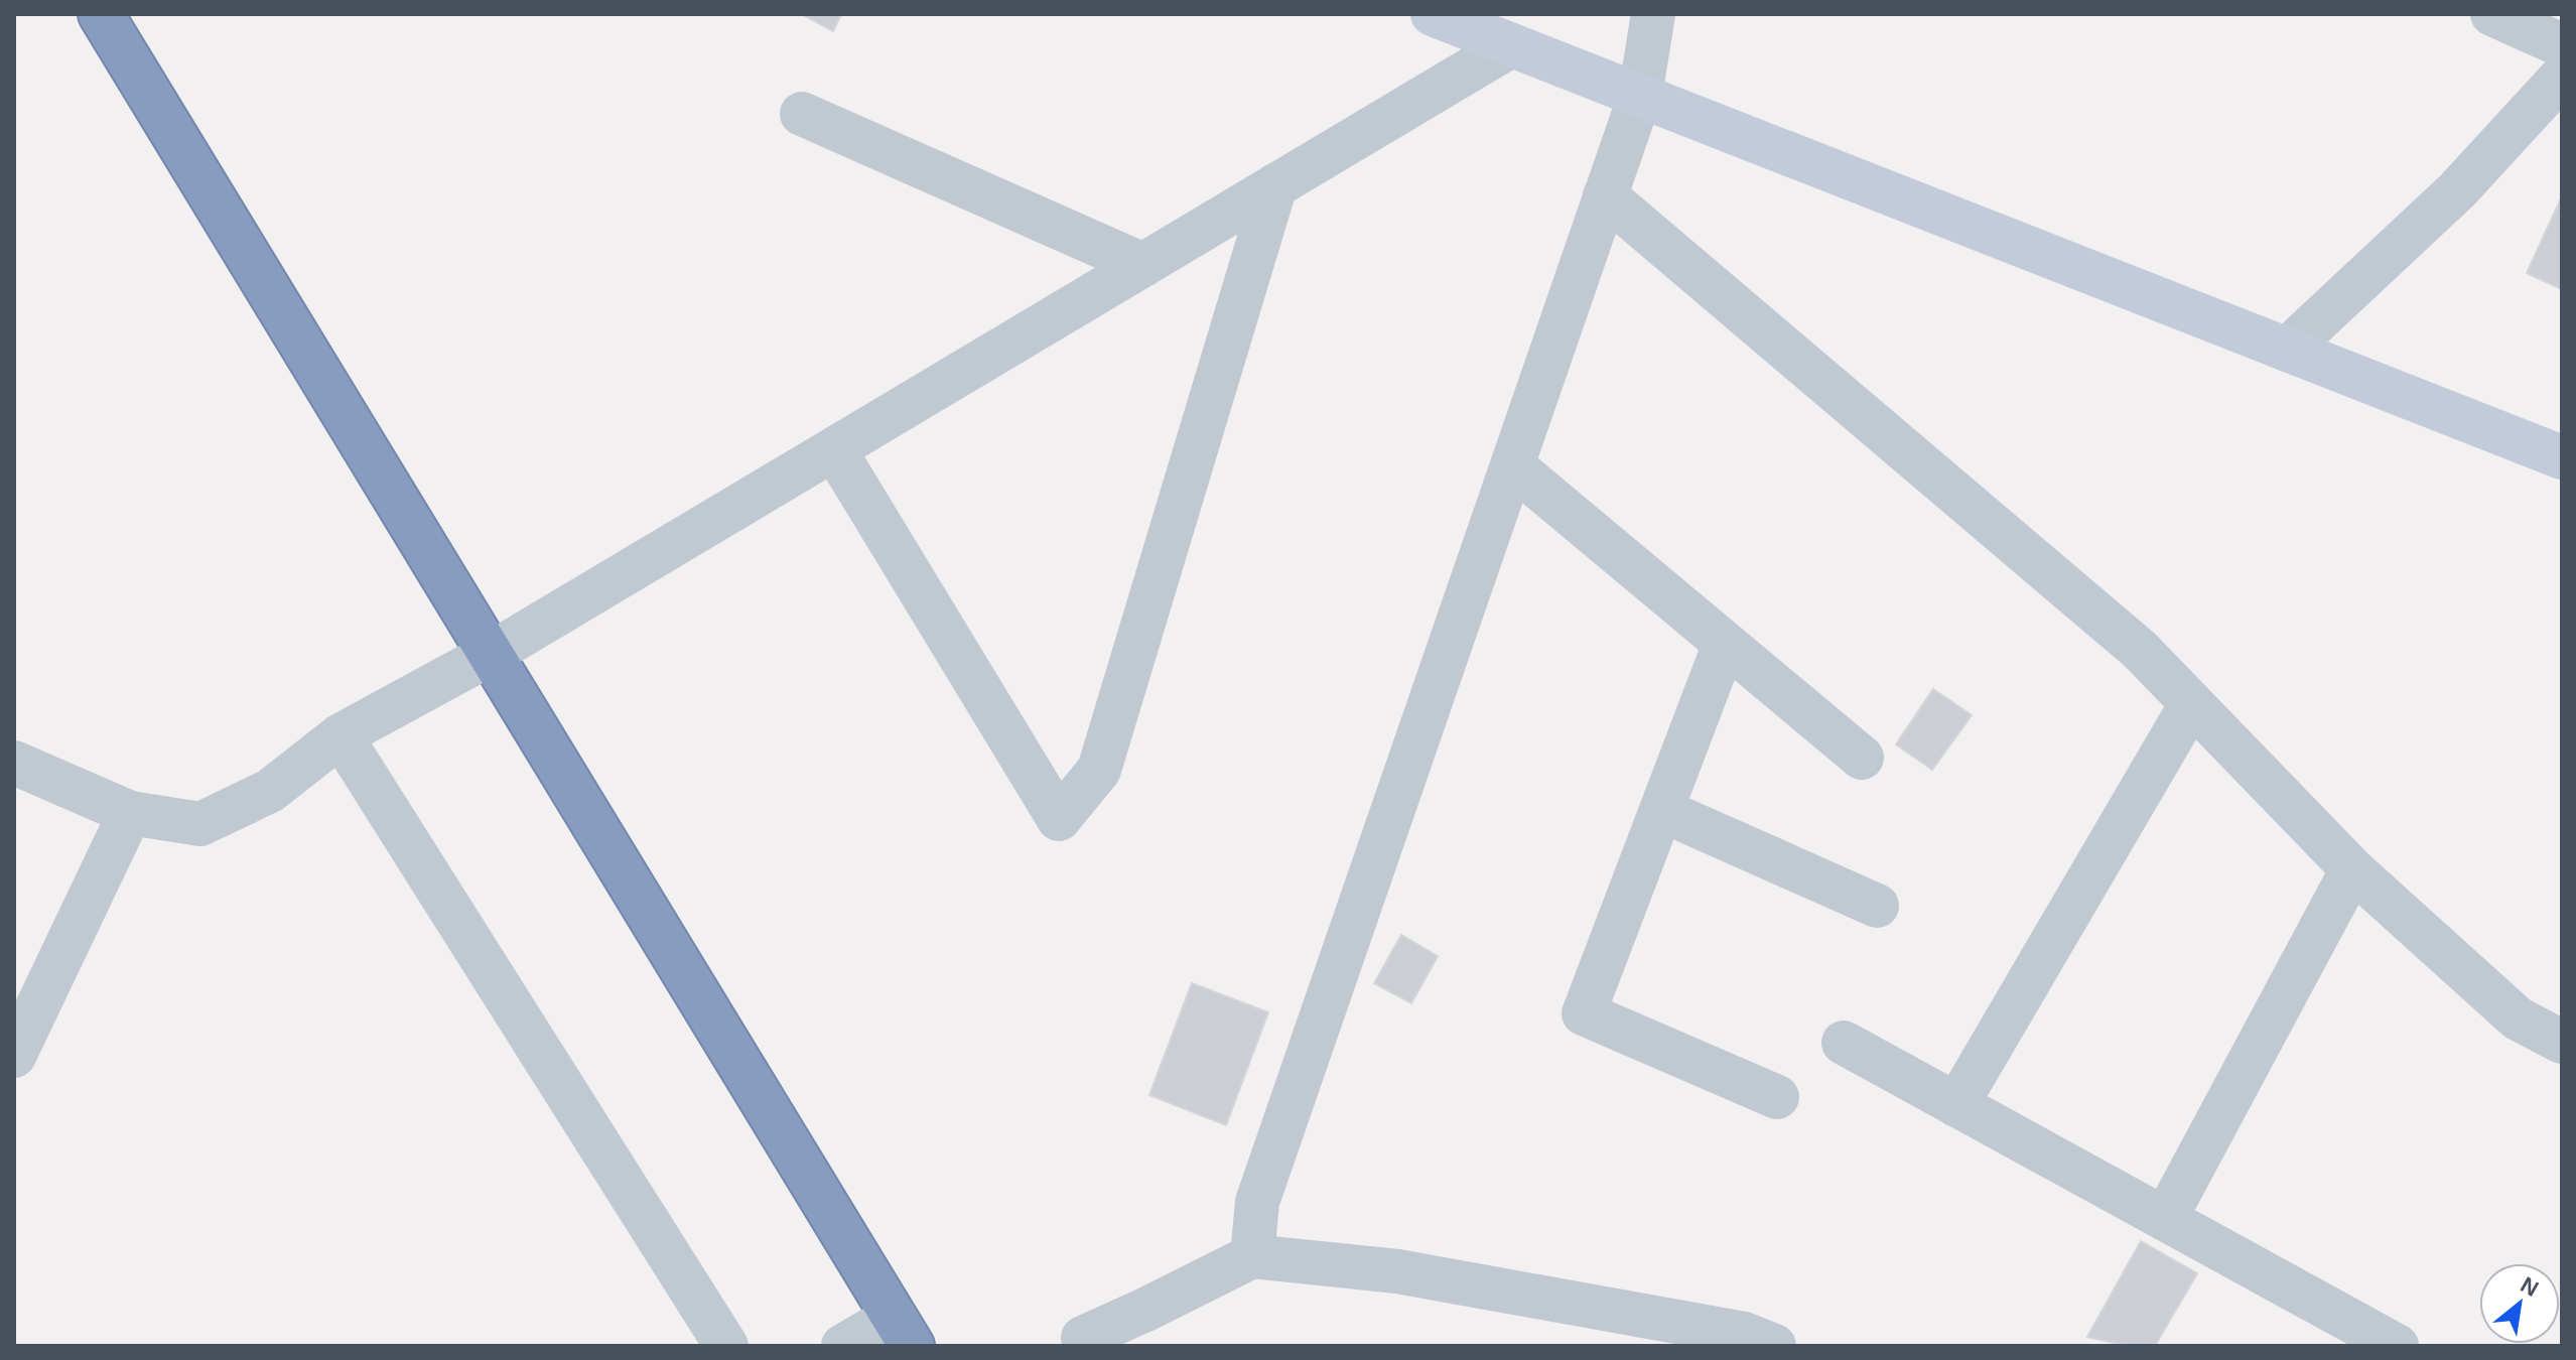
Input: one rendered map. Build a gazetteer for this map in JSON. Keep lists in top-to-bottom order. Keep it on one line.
{"north":"top right"}
